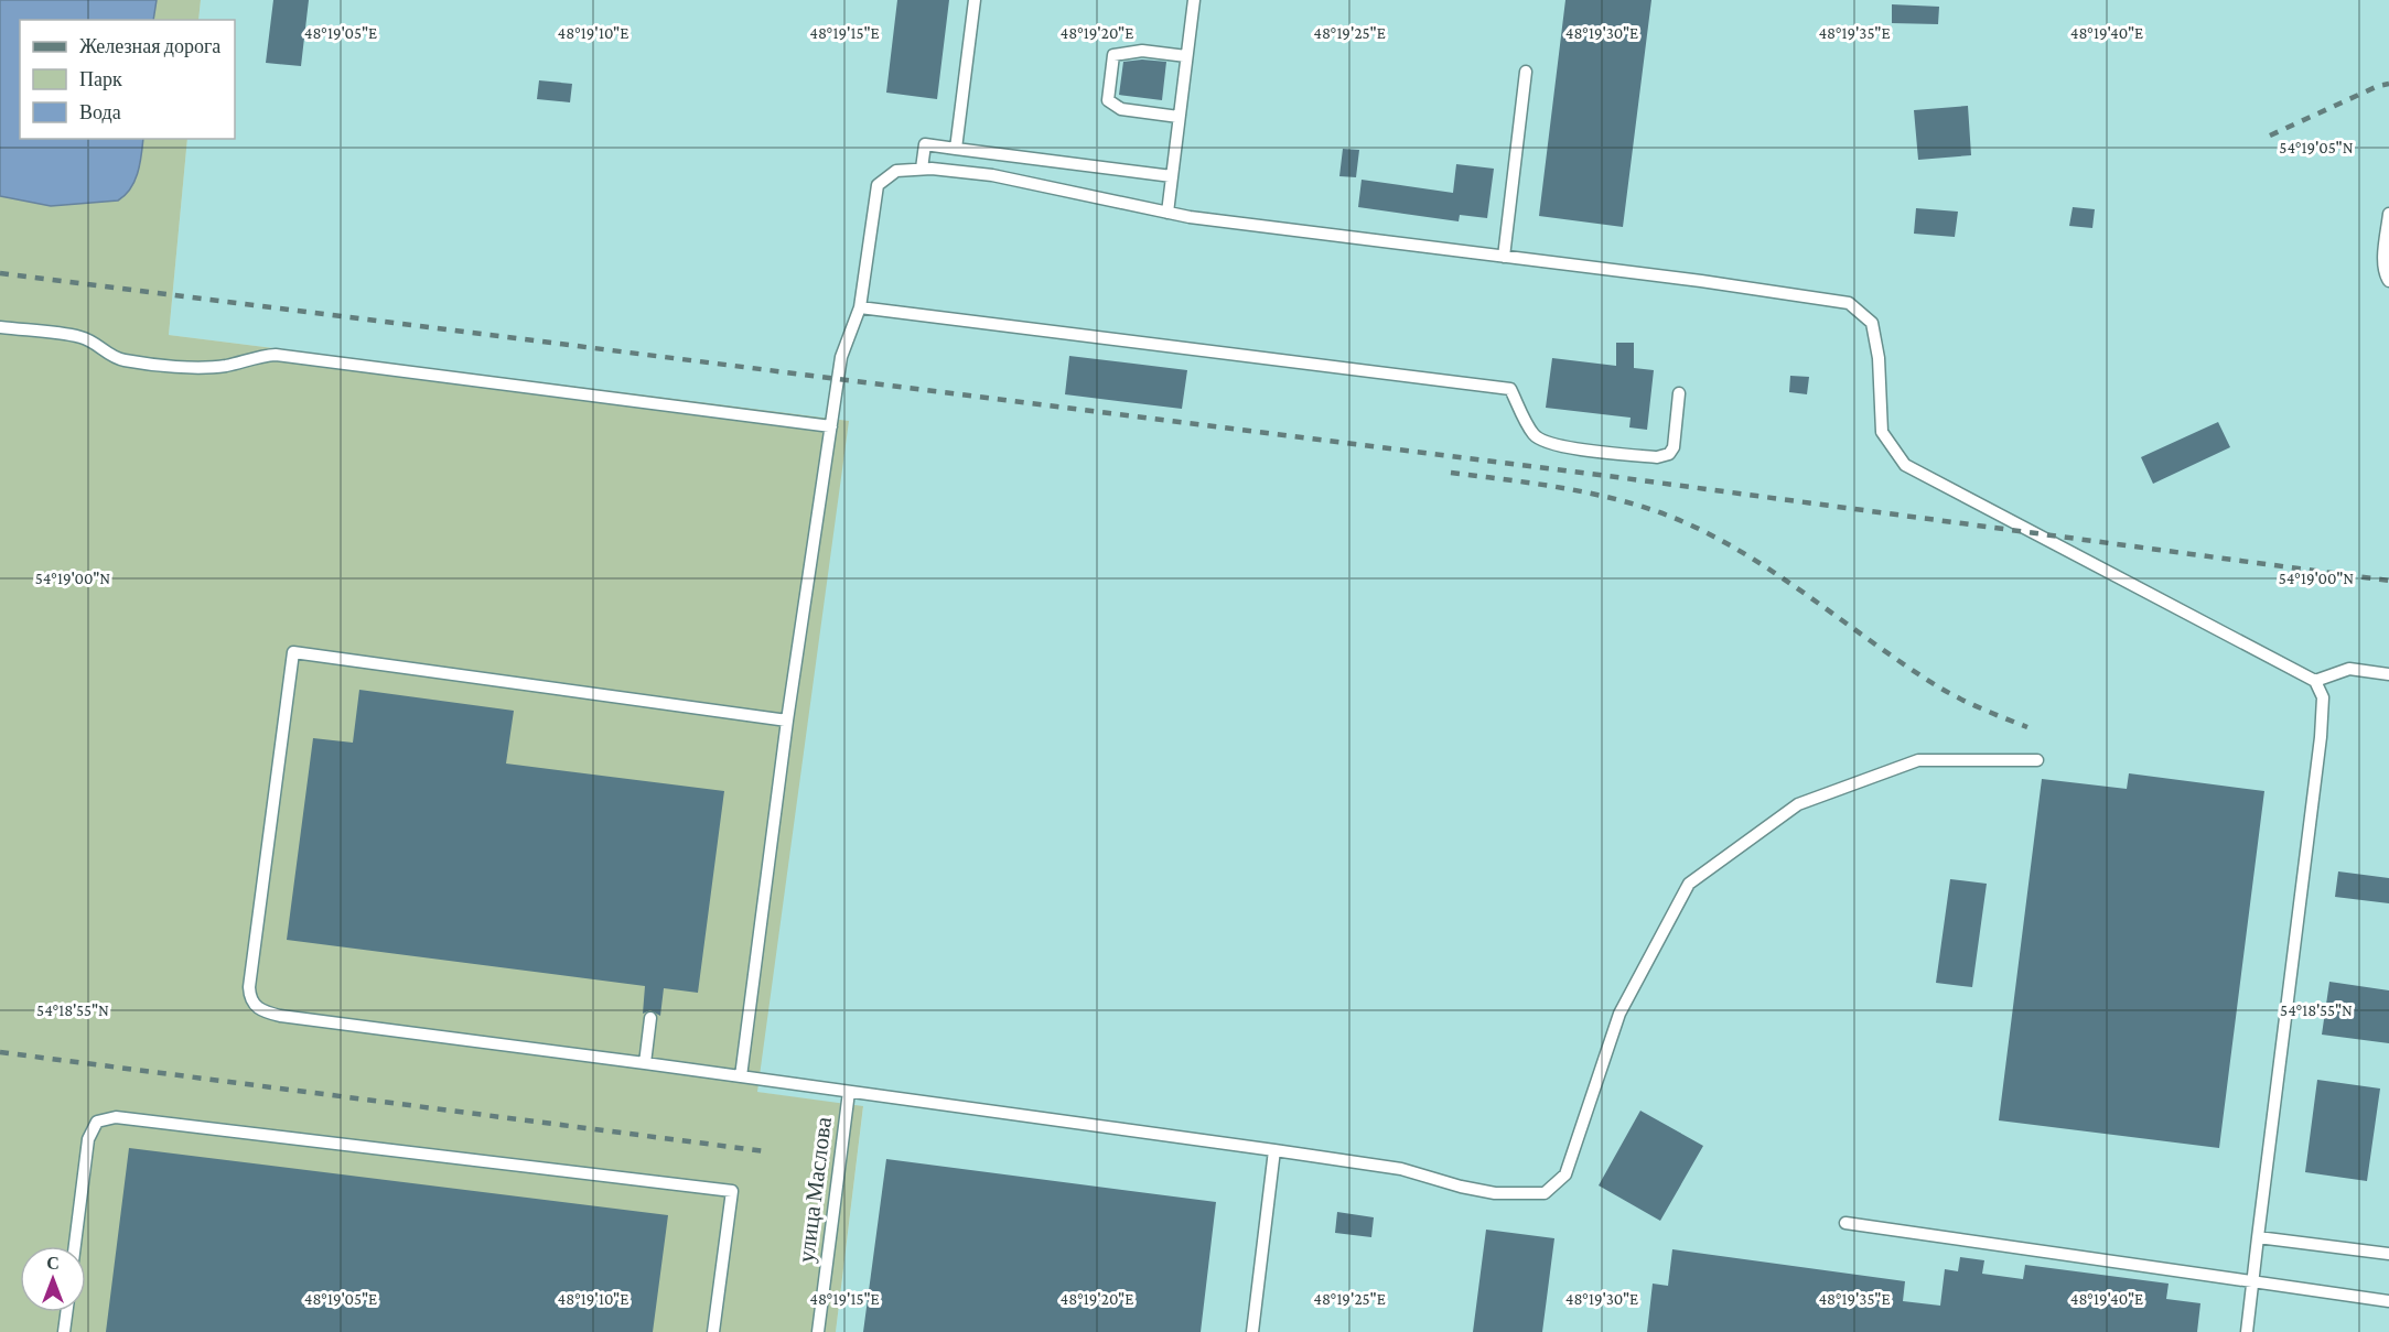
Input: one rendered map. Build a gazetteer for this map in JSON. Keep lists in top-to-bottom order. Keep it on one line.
{"streets":{"lane":["улица Маслова"]},"legend":["Железная дорога","Парк","Вода"],"north":"top","coordinates":["48°19'05\"E","48°19'10\"E","48°19'15\"E","48°19'20\"E","48°19'25\"E","48°19'30\"E","48°19'35\"E","48°19'40\"E","54°19'05\"N","54°19'00\"N","54°18'55\"N"]}
